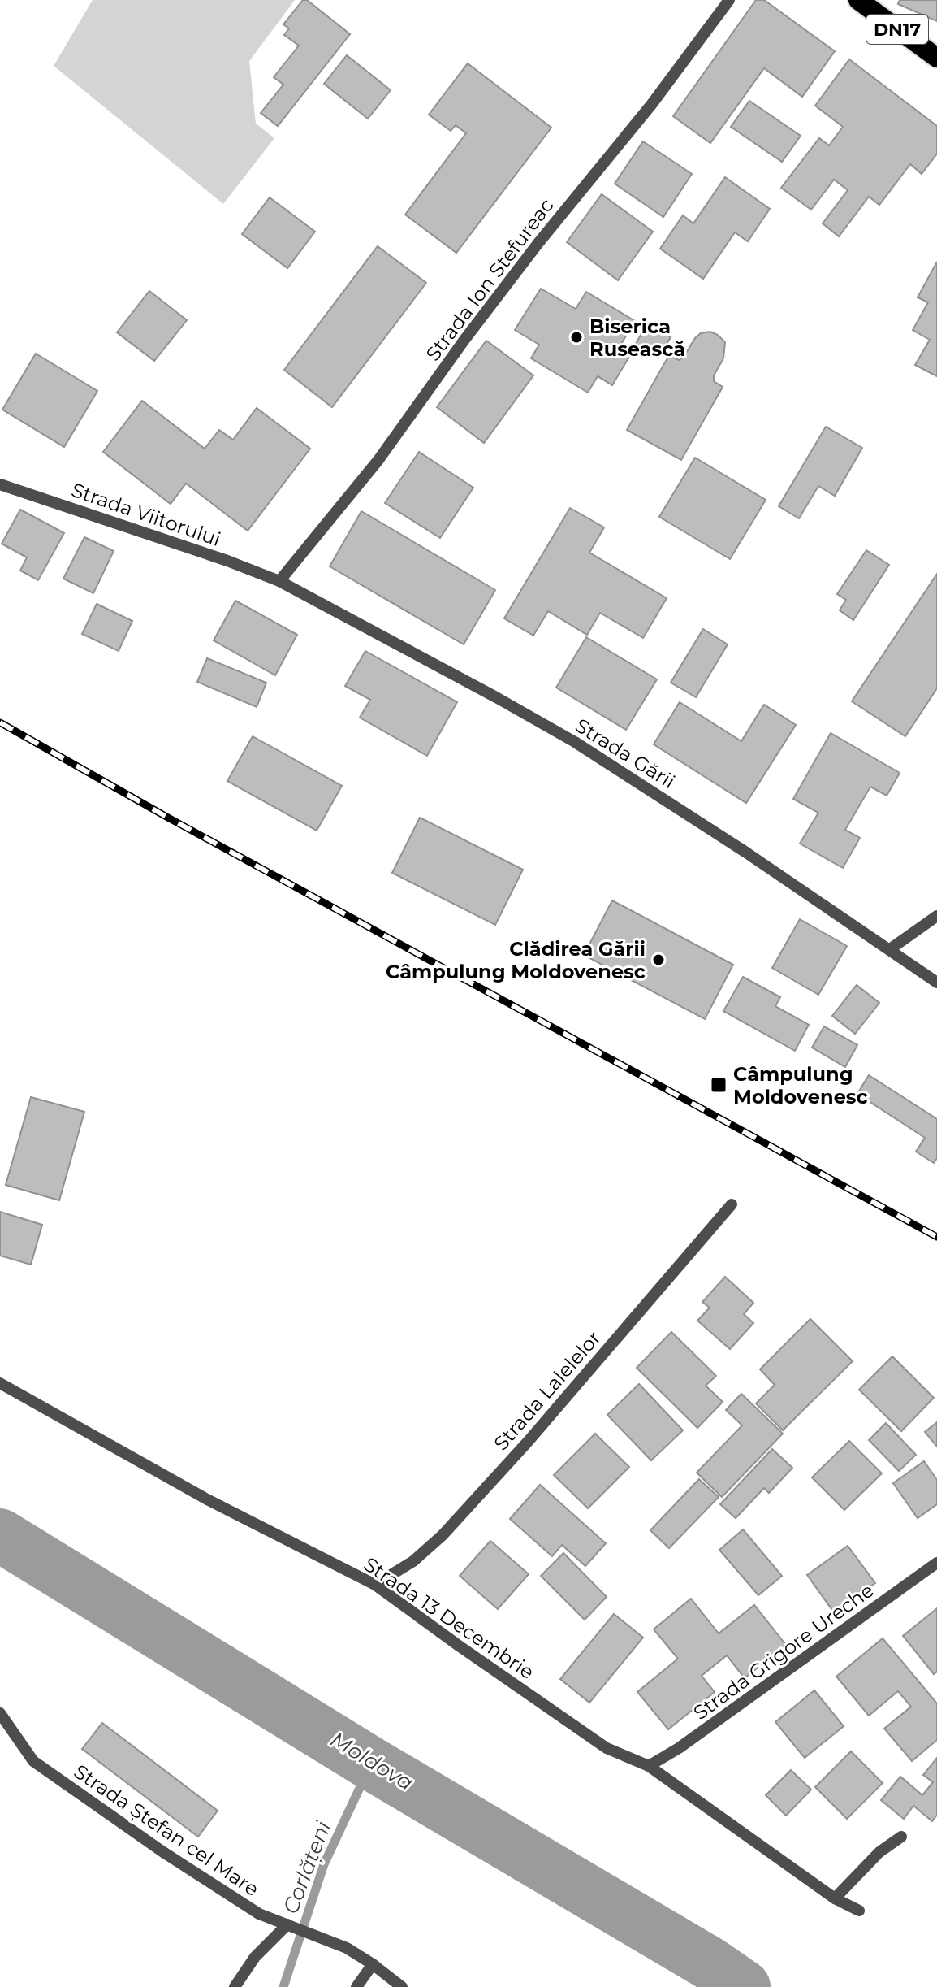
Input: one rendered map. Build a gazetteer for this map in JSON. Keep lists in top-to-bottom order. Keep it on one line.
{"streets":{"highway":["DN17"],"street":["Strada Ion Stefureac","Strada Viitorului","Strada Gării","Strada Lalelelor","Strada 13 Decembrie","Strada Grigore Ureche","Strada Ștefan cel Mare"]},"crossings":[["Strada Ion Stefureac","Strada Viitorului"],["Strada Ion Stefureac","Strada Gării"],["Strada Viitorului","Strada Gării"],["Strada Lalelelor","Strada 13 Decembrie"],["Strada 13 Decembrie","Strada Grigore Ureche"]],"water":["Moldova","Corlățeni"],"places":{"other":["Biserica Rusească","Clădirea Gării Câmpulung Moldovenesc"],"transit":["Câmpulung Moldovenesc"]}}
